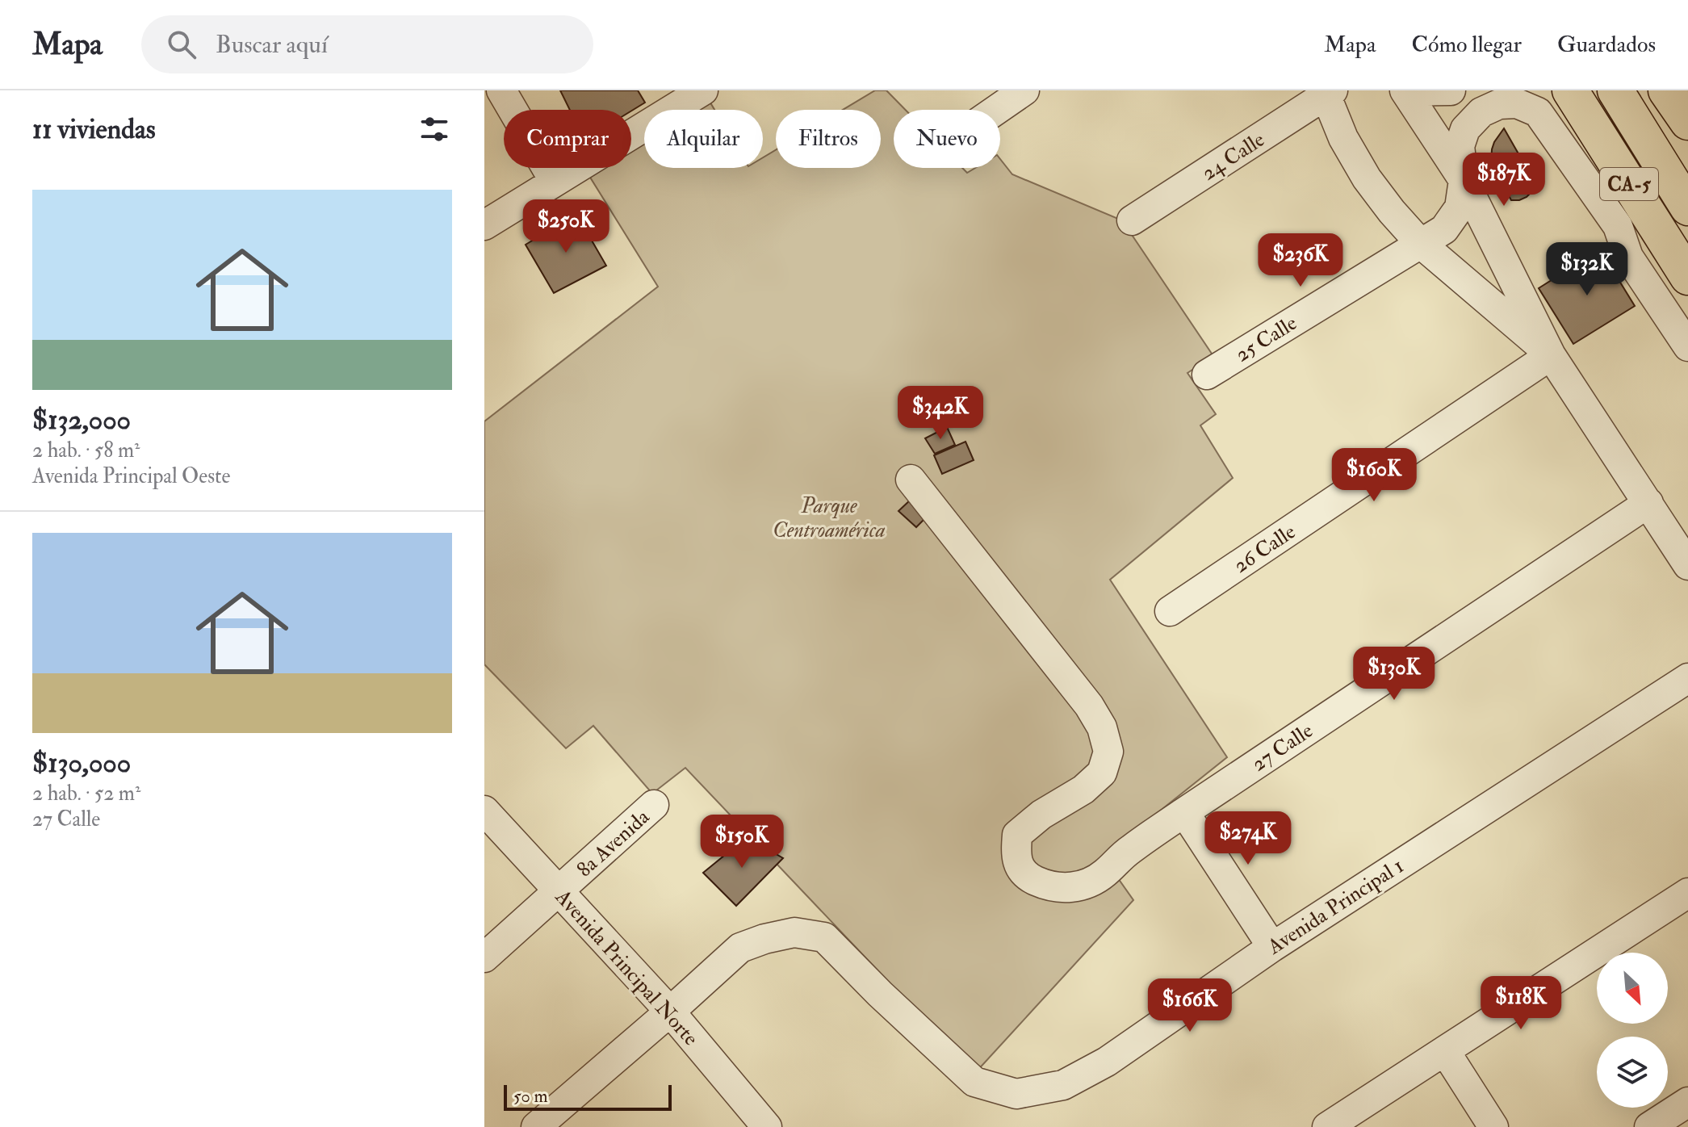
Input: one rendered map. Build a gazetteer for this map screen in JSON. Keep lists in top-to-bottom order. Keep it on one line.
{"streets":{"highway":["CA-5"],"street":["24 Calle","25 Calle","26 Calle","27 Calle","8a Avenida","Avenida Principal 1","Avenida Principal Norte"]},"crossings":[["8a Avenida","Avenida Principal Norte"],["Avenida Principal 1","Avenida Principal Norte"]],"parks":["Parque Centroamérica"],"scale_bar":"50 m","north":"bottom right","page":{"header":"Mapa","search":"Buscar aquí","nav":["Mapa","Cómo llegar","Guardados"],"heading":"11 viviendas","chip":["Comprar","Alquilar","Filtros","Nuevo"],"price":["$187K","$250K","$236K","$132K","$342K","$160K","$130K","$274K","$150K","$118K","$166K"],"list":[{"name":"$132,000","note":"2 hab. · 58 m² · Avenida Principal Oeste"},{"name":"$130,000","note":"2 hab. · 52 m² · 27 Calle"}],"scale":"50 m"}}
